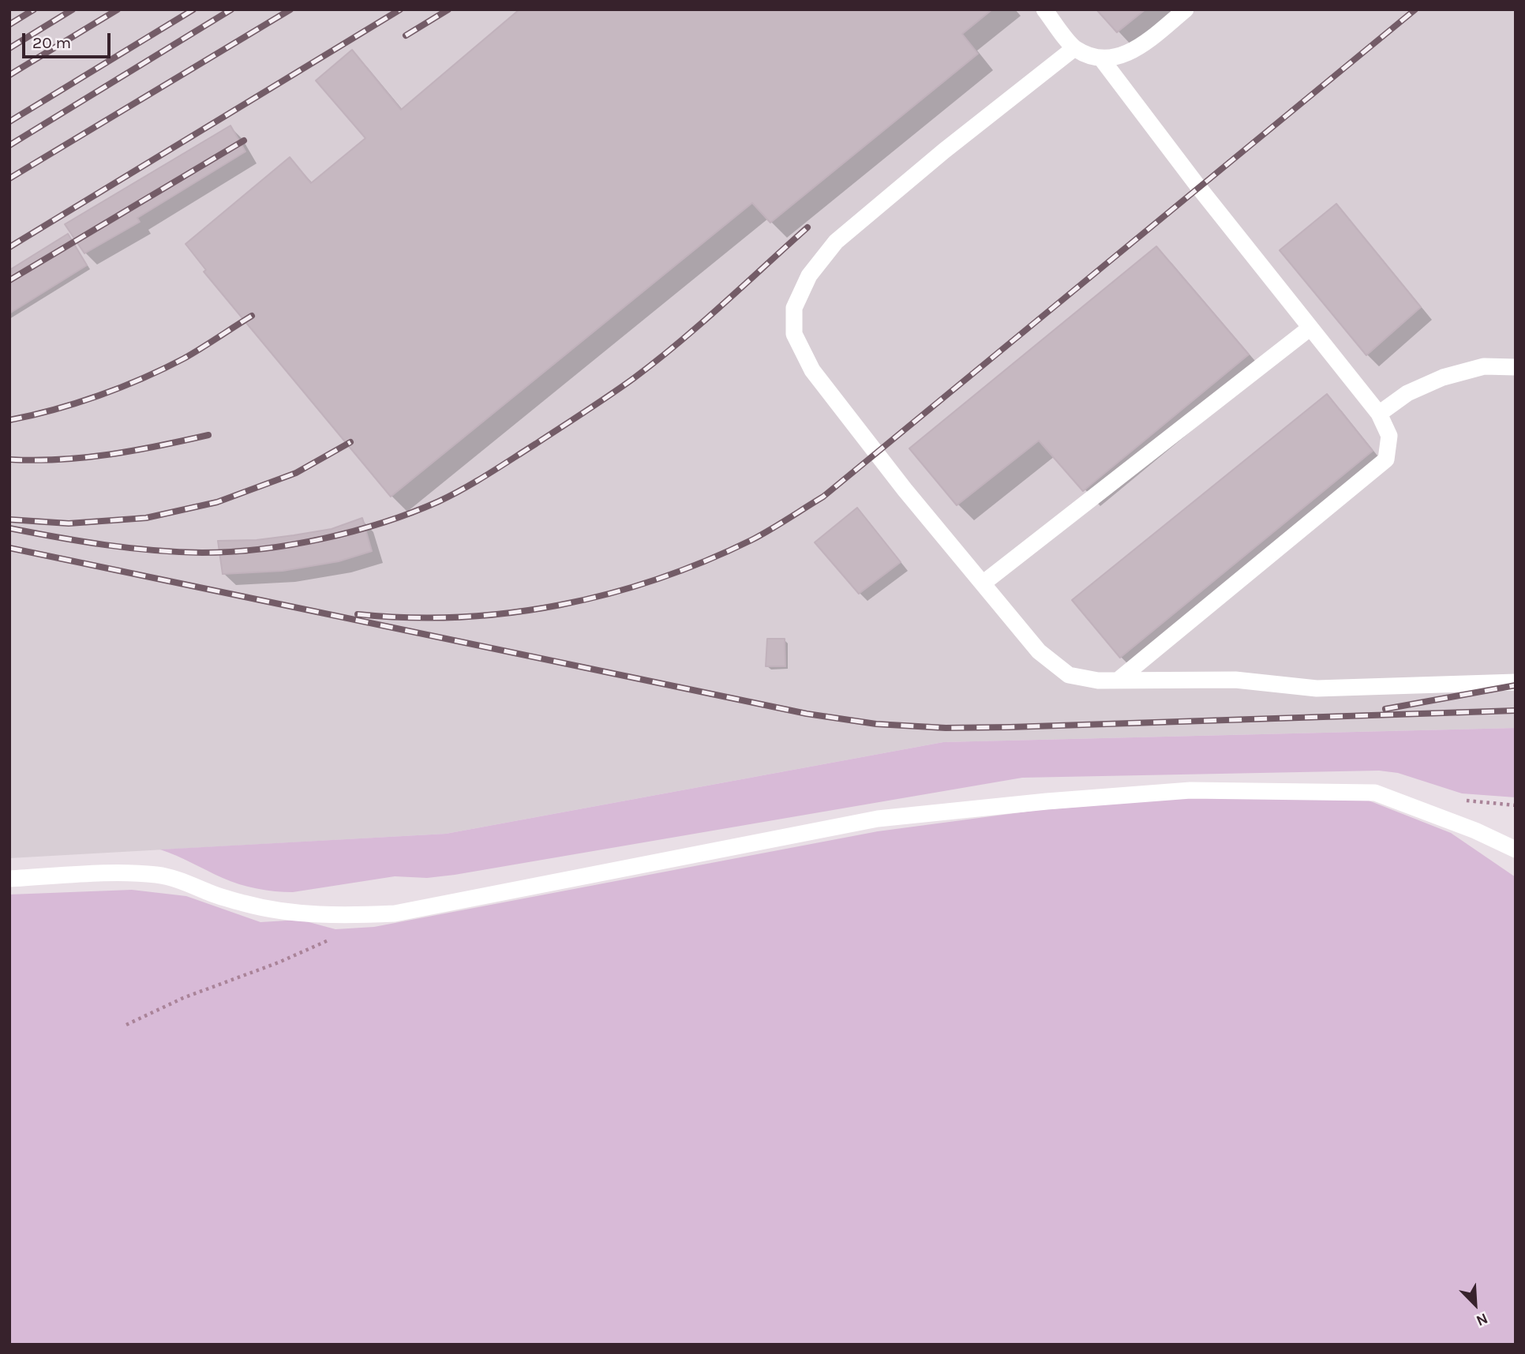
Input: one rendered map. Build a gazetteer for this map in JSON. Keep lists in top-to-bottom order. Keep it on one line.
{"scale_bar":"20 m","north":"bottom right"}
